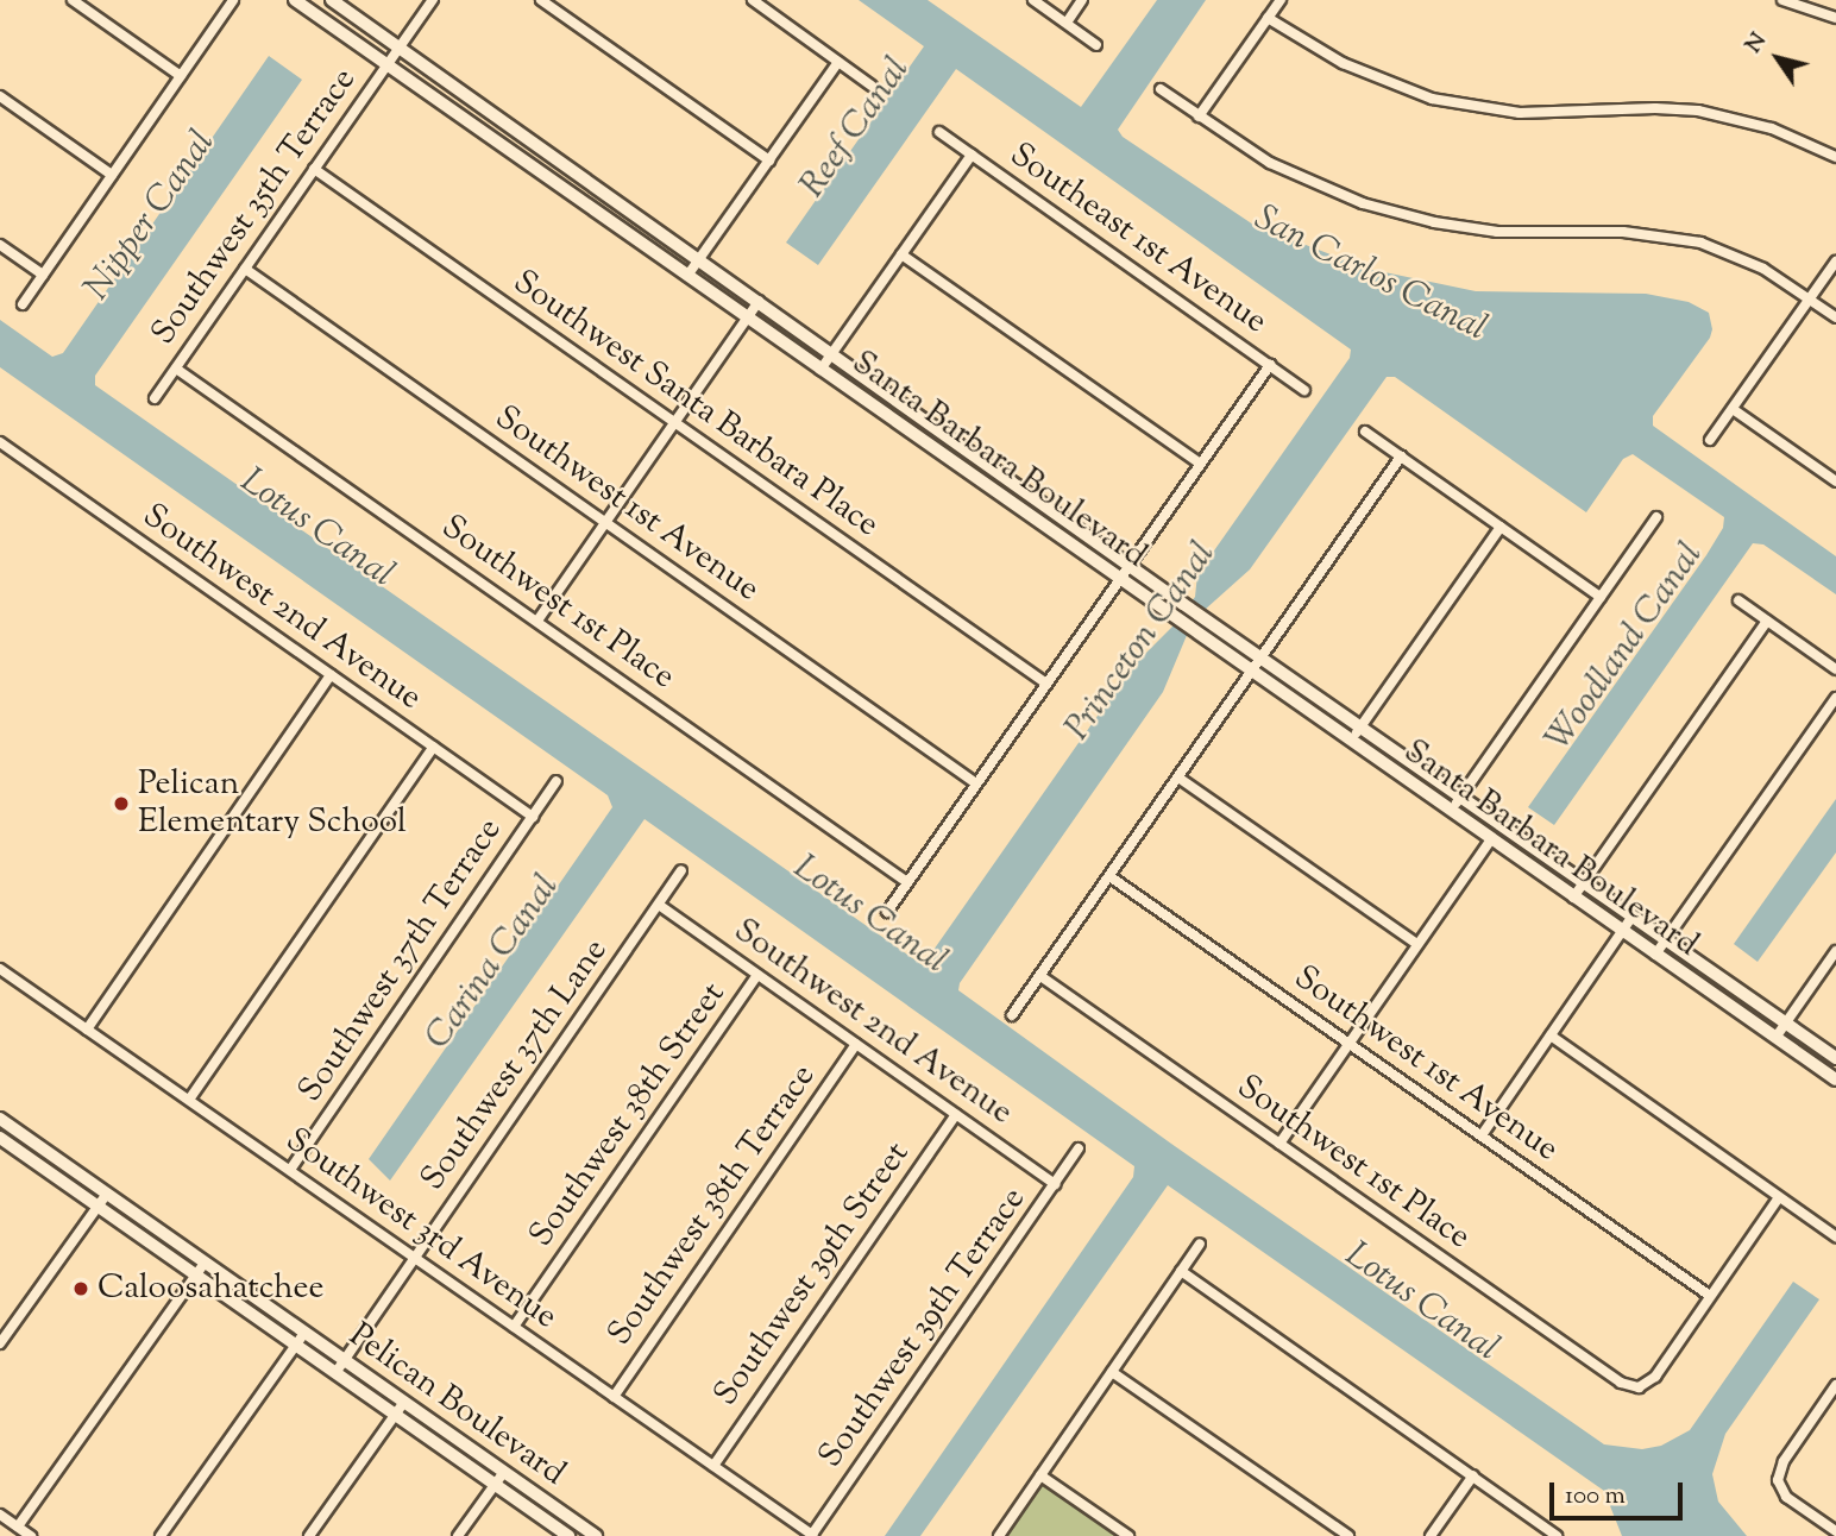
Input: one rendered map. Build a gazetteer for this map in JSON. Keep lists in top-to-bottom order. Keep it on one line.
{"streets":{"main road":["Santa Barbara Boulevard"],"street":["Southwest 35th Terrace","Southeast 1st Avenue","Southwest Santa Barbara Place","Southwest 1st Avenue","Southwest 1st Place","Southwest 2nd Avenue","Southwest 37th Terrace","Southwest 37th Lane","Southwest 38th Street","Southwest 38th Terrace","Southwest 3rd Avenue","Southwest 39th Street","Southwest 39th Terrace","Pelican Boulevard"]},"crossings":[["Southwest 35th Terrace","Southwest Santa Barbara Place"],["Southwest 35th Terrace","Santa Barbara Boulevard"],["Southwest 35th Terrace","Southwest 1st Avenue"],["Southwest 35th Terrace","Southwest 1st Place"],["Southwest 1st Avenue","Southwest 1st Place"],["Southwest 2nd Avenue","Southwest 37th Terrace"],["Southwest 2nd Avenue","Southwest 37th Lane"],["Southwest 2nd Avenue","Southwest 38th Street"],["Southwest 2nd Avenue","Southwest 38th Terrace"],["Southwest 2nd Avenue","Southwest 39th Street"],["Southwest 2nd Avenue","Southwest 39th Terrace"],["Southwest 37th Terrace","Southwest 3rd Avenue"],["Southwest 37th Lane","Southwest 3rd Avenue"],["Southwest 37th Lane","Pelican Boulevard"],["Southwest 38th Street","Southwest 3rd Avenue"],["Southwest 38th Terrace","Southwest 3rd Avenue"],["Southwest 3rd Avenue","Southwest 39th Street"],["Southwest 3rd Avenue","Southwest 39th Terrace"]],"water":["Reef Canal","Nipper Canal","San Carlos Canal","Lotus Canal","Princeton Canal","Woodland Canal","Carina Canal"],"places":["Pelican Elementary School","Caloosahatchee"],"scale_bar":"100 m","north":"top left"}
